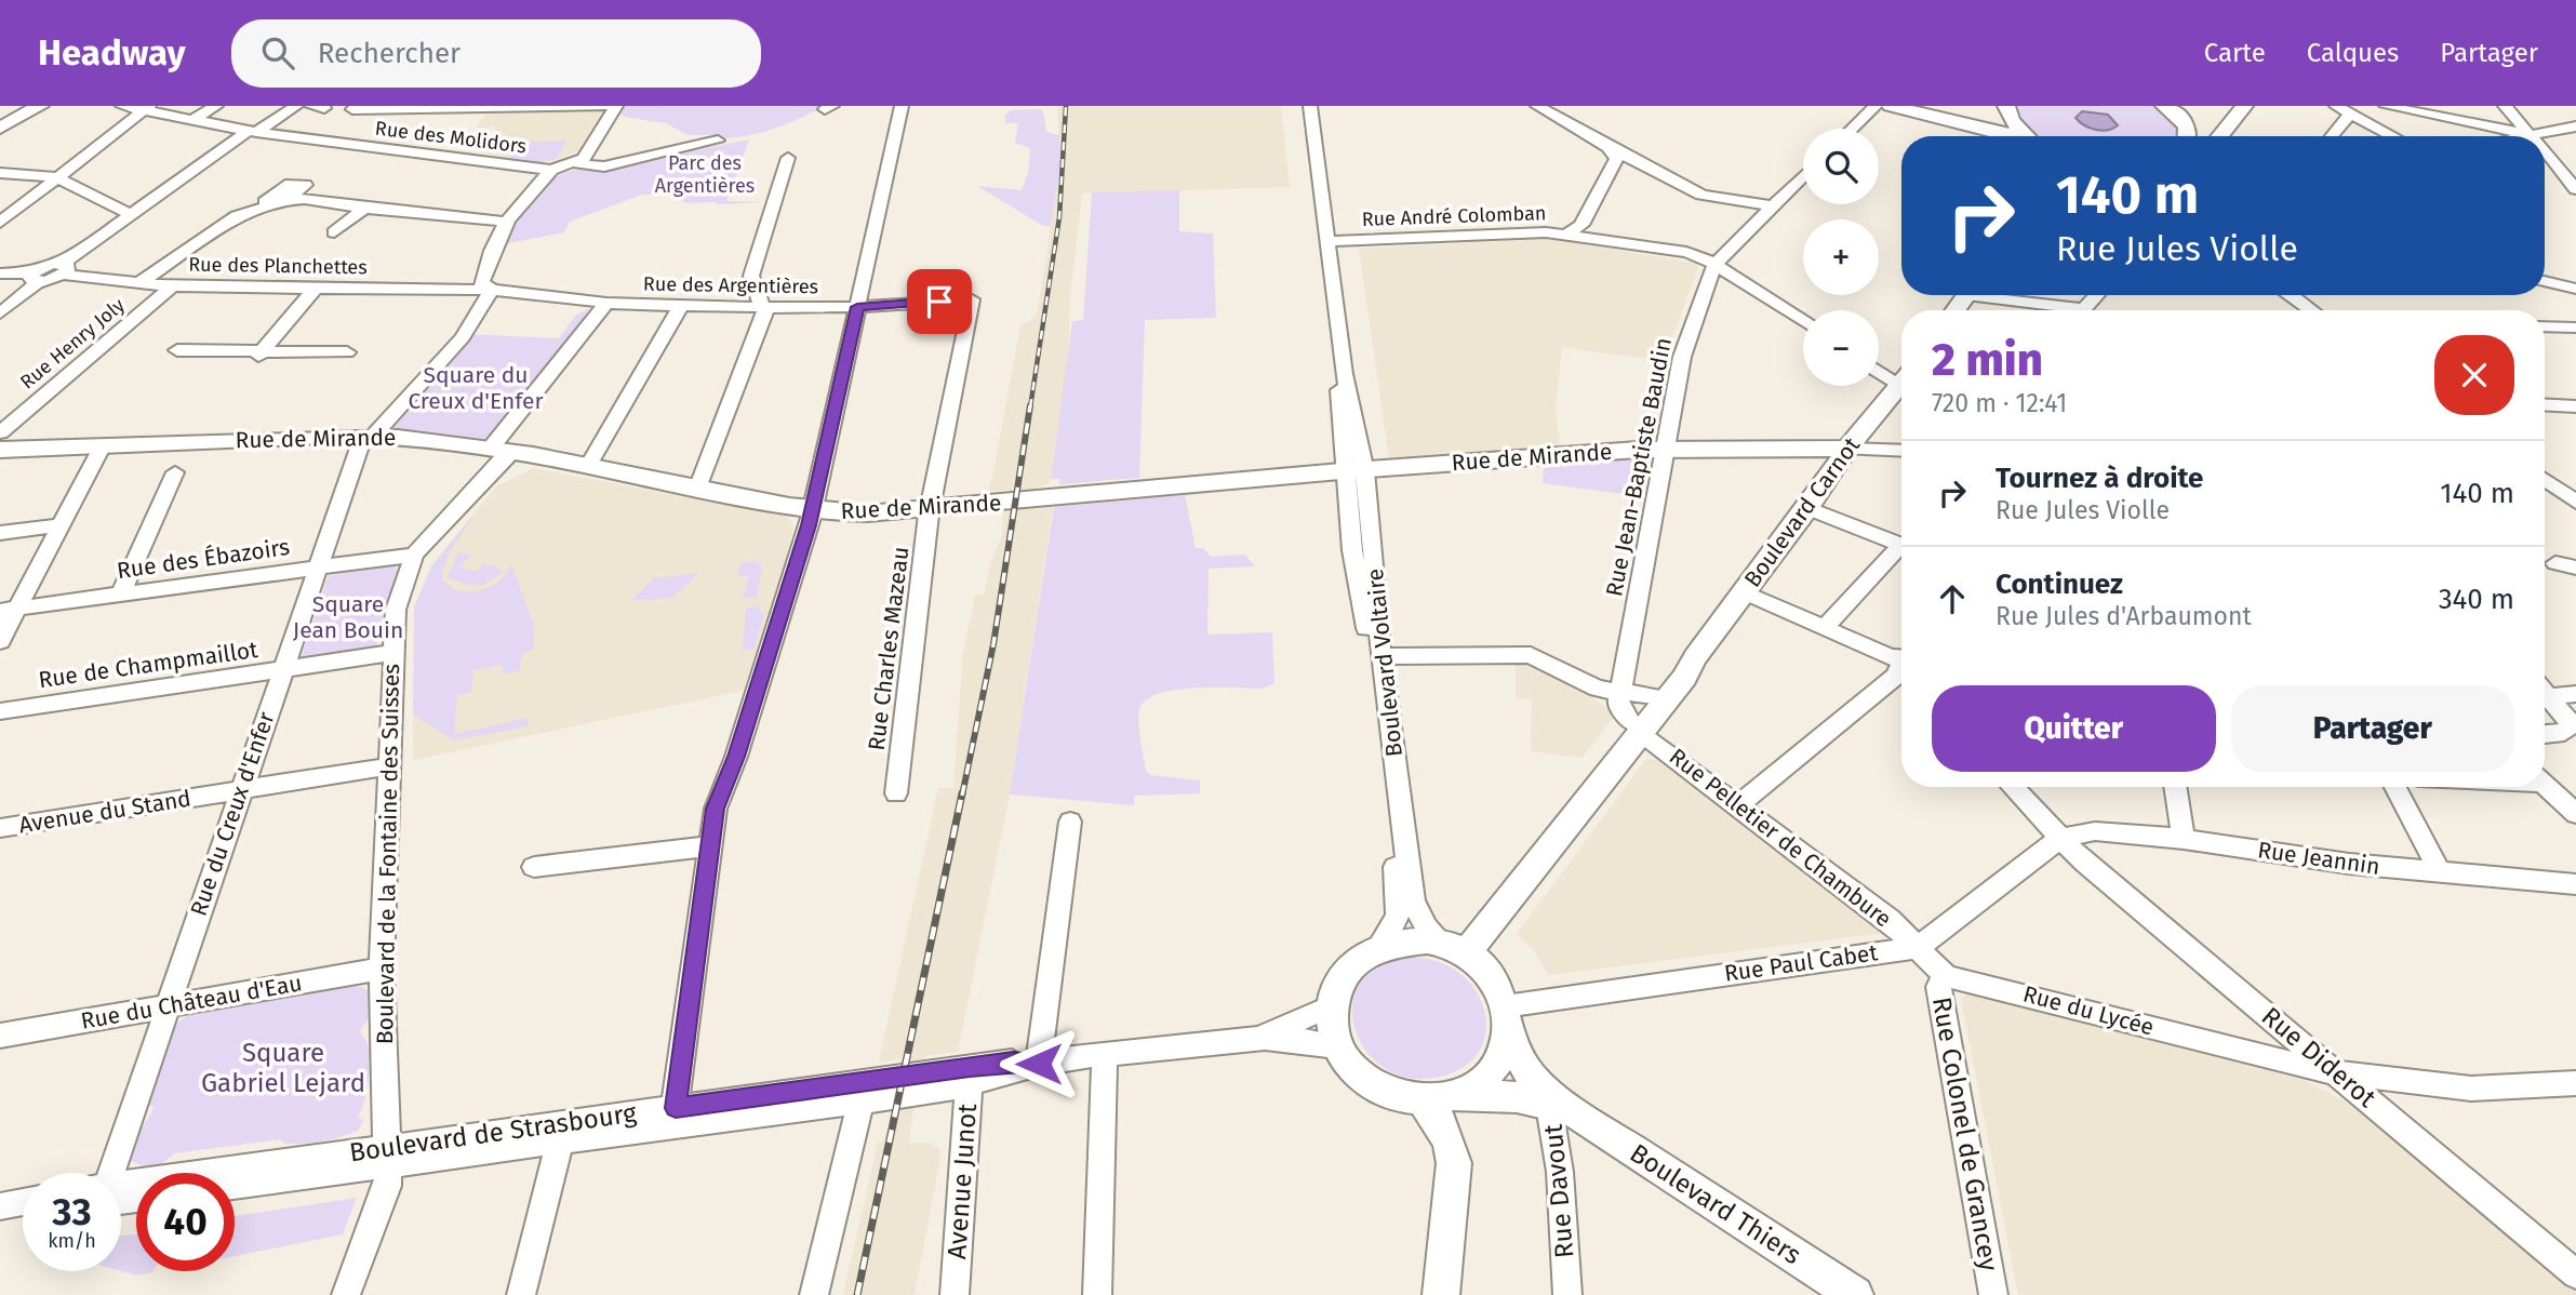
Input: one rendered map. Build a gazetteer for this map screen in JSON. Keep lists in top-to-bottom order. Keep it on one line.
{"streets":{"main road":["Rue de Mirande","Boulevard Carnot","Boulevard Thiers"],"street":["Rue des Molidors","Rue André Colomban","Rue des Planchettes","Rue des Argentières","Rue Henry Joly","Rue Jean-Baptiste Baudin","Rue des Ébazoirs","Rue Charles Mazeau","Boulevard Voltaire","Rue de Champmaillot","Avenue du Stand","Rue du Creux d'Enfer","Rue Pelletier de Chambure","Boulevard de la Fontaine des Suisses","Rue Jeannin","Rue Paul Cabet","Rue du Château d'Eau","Rue du Lycée","Rue Diderot","Boulevard de Strasbourg","Rue Colonel de Grancey","Avenue Junot","Rue Davout"]},"crossings":[["Rue André Colomban","Rue Jean-Baptiste Baudin"],["Rue André Colomban","Boulevard Voltaire"],["Rue des Planchettes","Rue des Argentières"],["Rue des Planchettes","Rue Henry Joly"],["Rue des Argentières","Rue Charles Mazeau"],["Rue des Argentières","Boulevard de la Fontaine des Suisses"],["Rue de Mirande","Rue Jean-Baptiste Baudin"],["Rue de Mirande","Boulevard Carnot"],["Rue de Mirande","Rue Charles Mazeau"],["Rue de Mirande","Boulevard Voltaire"],["Rue de Mirande","Rue du Creux d'Enfer"],["Rue de Mirande","Boulevard de la Fontaine des Suisses"],["Boulevard Carnot","Boulevard Voltaire"],["Boulevard Carnot","Rue Pelletier de Chambure"],["Boulevard Carnot","Rue Paul Cabet"],["Boulevard Carnot","Boulevard Thiers"],["Rue des Ébazoirs","Rue du Creux d'Enfer"],["Rue des Ébazoirs","Boulevard de la Fontaine des Suisses"],["Boulevard Voltaire","Rue Paul Cabet"],["Boulevard Voltaire","Boulevard Thiers"],["Rue de Champmaillot","Rue du Creux d'Enfer"],["Rue de Champmaillot","Boulevard de la Fontaine des Suisses"],["Avenue du Stand","Rue du Creux d'Enfer"],["Avenue du Stand","Boulevard de la Fontaine des Suisses"],["Rue du Creux d'Enfer","Rue du Château d'Eau"],["Rue Pelletier de Chambure","Rue Paul Cabet"],["Boulevard de la Fontaine des Suisses","Rue du Château d'Eau"],["Boulevard de la Fontaine des Suisses","Boulevard de Strasbourg"],["Rue Jeannin","Rue Paul Cabet"],["Rue Jeannin","Rue Diderot"],["Rue Paul Cabet","Rue Diderot"],["Rue Paul Cabet","Boulevard Thiers"],["Rue du Lycée","Rue Diderot"],["Rue du Lycée","Rue Colonel de Grancey"],["Boulevard de Strasbourg","Avenue Junot"],["Rue Davout","Boulevard Thiers"]],"parks":["Parc des Argentières","Square du Creux d'Enfer","Square Jean Bouin","Square Gabriel Lejard"],"page":{"header":"Headway","search":"Rechercher","nav":["Carte","Calques","Partager"],"map_buttons":["+","−"],"turn":["140 m","Rue Jules Violle"],"heading":["2 min","720 m · 12:41"],"list":[{"name":"Tournez à droite","note":"Rue Jules Violle","value":"140 m"},{"name":"Continuez","note":"Rue Jules d'Arbaumont","value":"340 m"}],"buttons":["Quitter","Partager"],"speed":"33 km/h","limit":"40"}}
